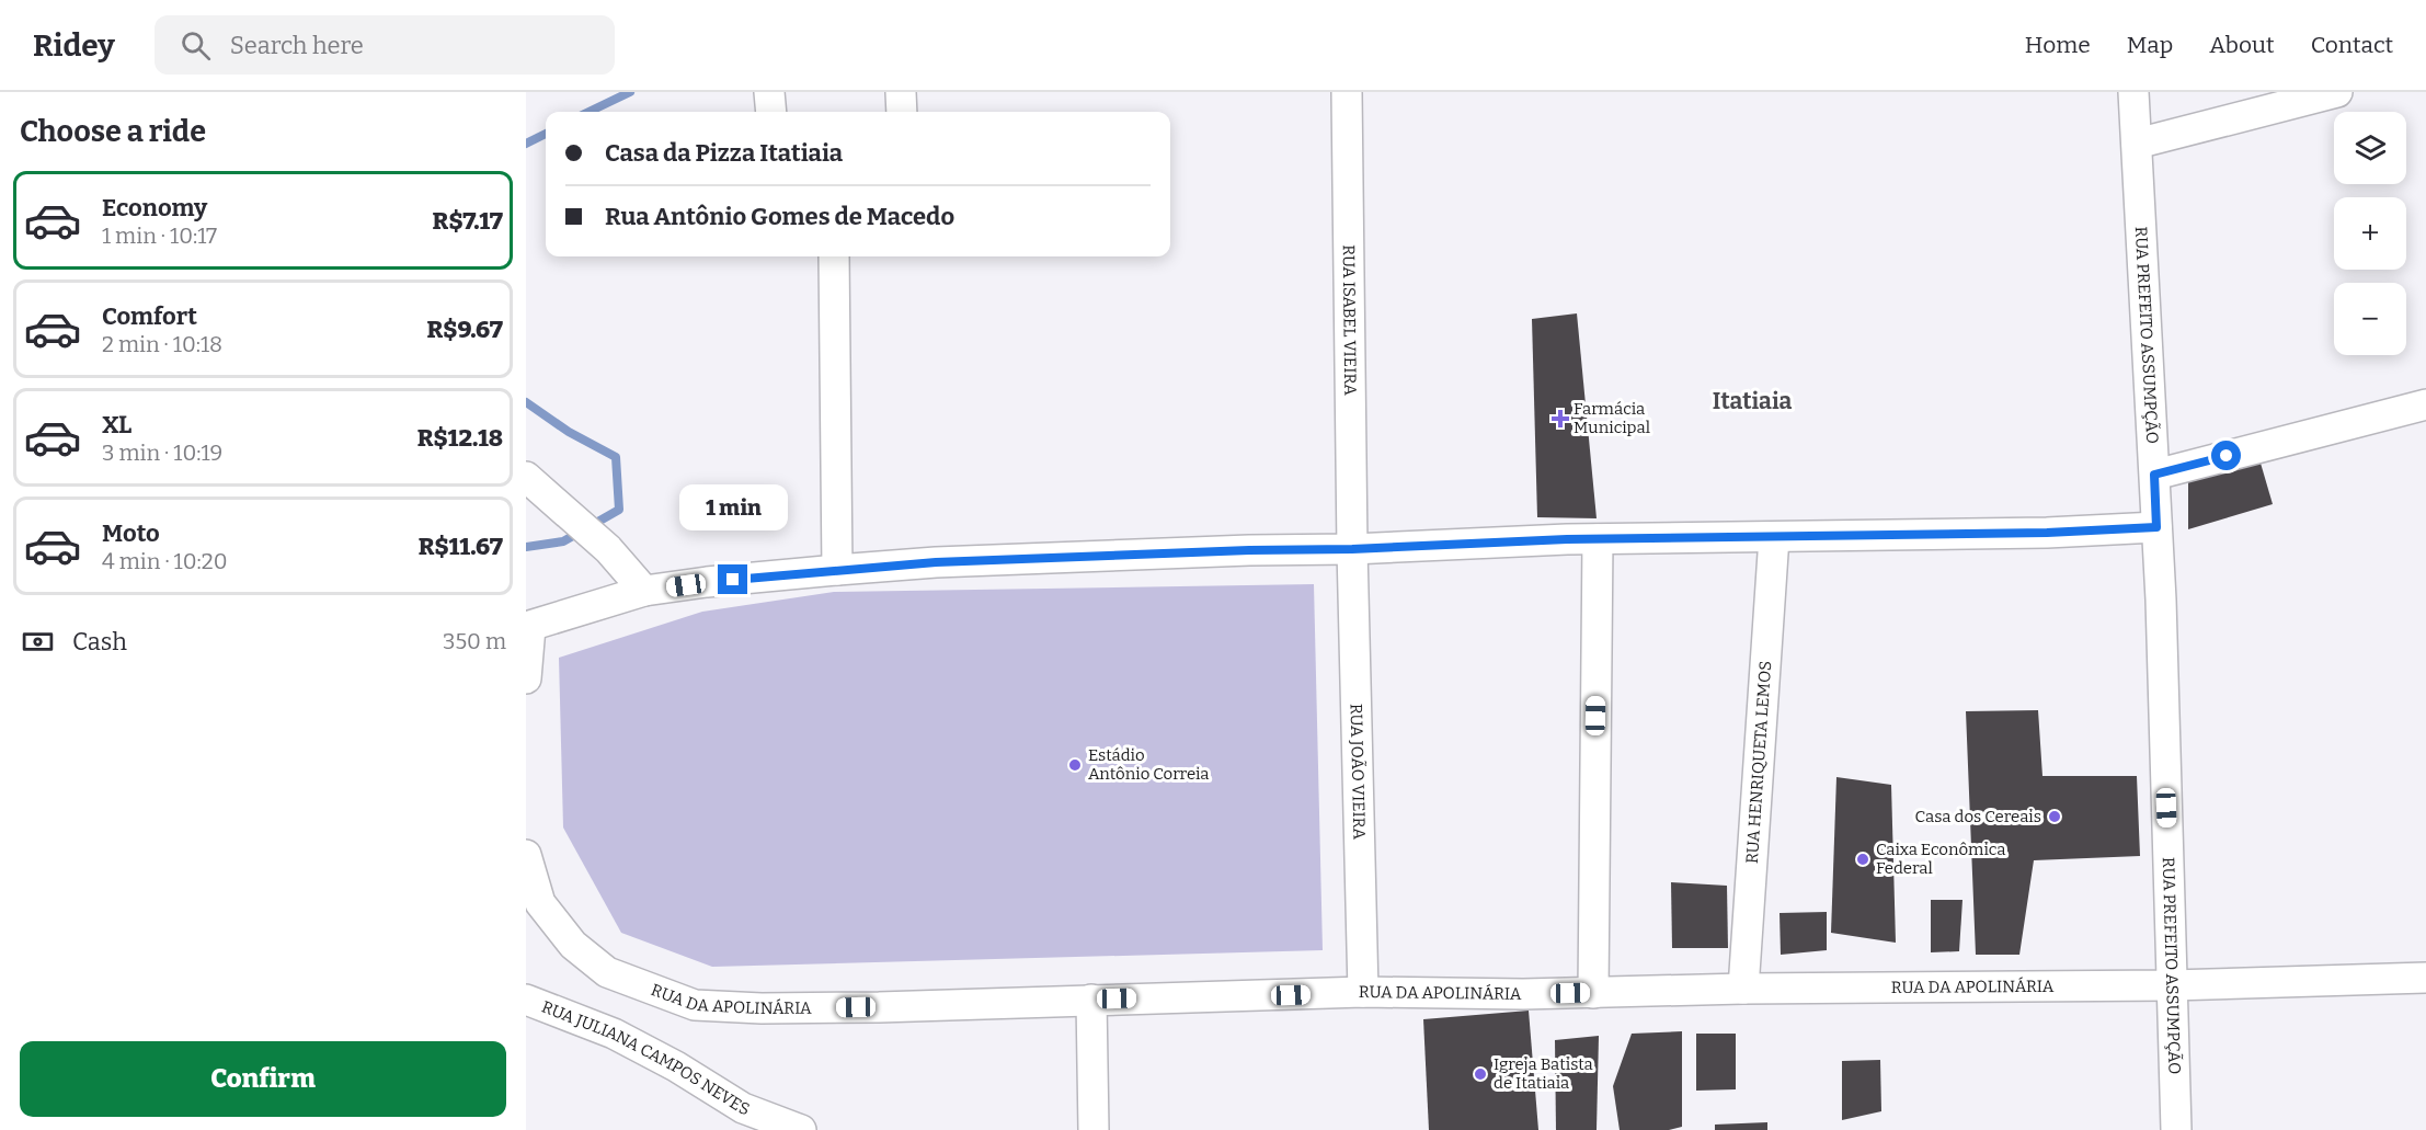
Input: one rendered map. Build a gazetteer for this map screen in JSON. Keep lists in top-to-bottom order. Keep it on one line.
{"streets":{"street":["RUA ISABEL VIEIRA","RUA PREFEITO ASSUMPÇÃO","RUA HENRIQUETA LEMOS","RUA JOÃO VIEIRA","RUA DA APOLINÁRIA","RUA JULIANA CAMPOS NEVES"]},"crossings":[["RUA ISABEL VIEIRA","RUA JOÃO VIEIRA"],["RUA PREFEITO ASSUMPÇÃO","RUA DA APOLINÁRIA"],["RUA HENRIQUETA LEMOS","RUA DA APOLINÁRIA"],["RUA JOÃO VIEIRA","RUA DA APOLINÁRIA"]],"districts":["Itatiaia"],"places":{"health":["Farmácia Municipal"],"other":["Estádio Antônio Correia","Casa dos Cereais","Caixa Econômica Federal","Igreja Batista de Itatiaia"]},"page":{"header":"Ridey","search":"Search here","nav":["Home","Map","About","Contact"],"heading":"Choose a ride","map_buttons":["+","−"],"banner":["Casa da Pizza Itatiaia","Rua Antônio Gomes de Macedo"],"list":[{"name":"Economy","note":"1 min · 10:17","value":"R$7.17"},{"name":"Comfort","note":"2 min · 10:18","value":"R$9.67"},{"name":"XL","note":"3 min · 10:19","value":"R$12.18"},{"name":"Moto","note":"4 min · 10:20","value":"R$11.67"}],"bubble":"1 min","pay":["Cash","350 m"],"buttons":"Confirm"}}
